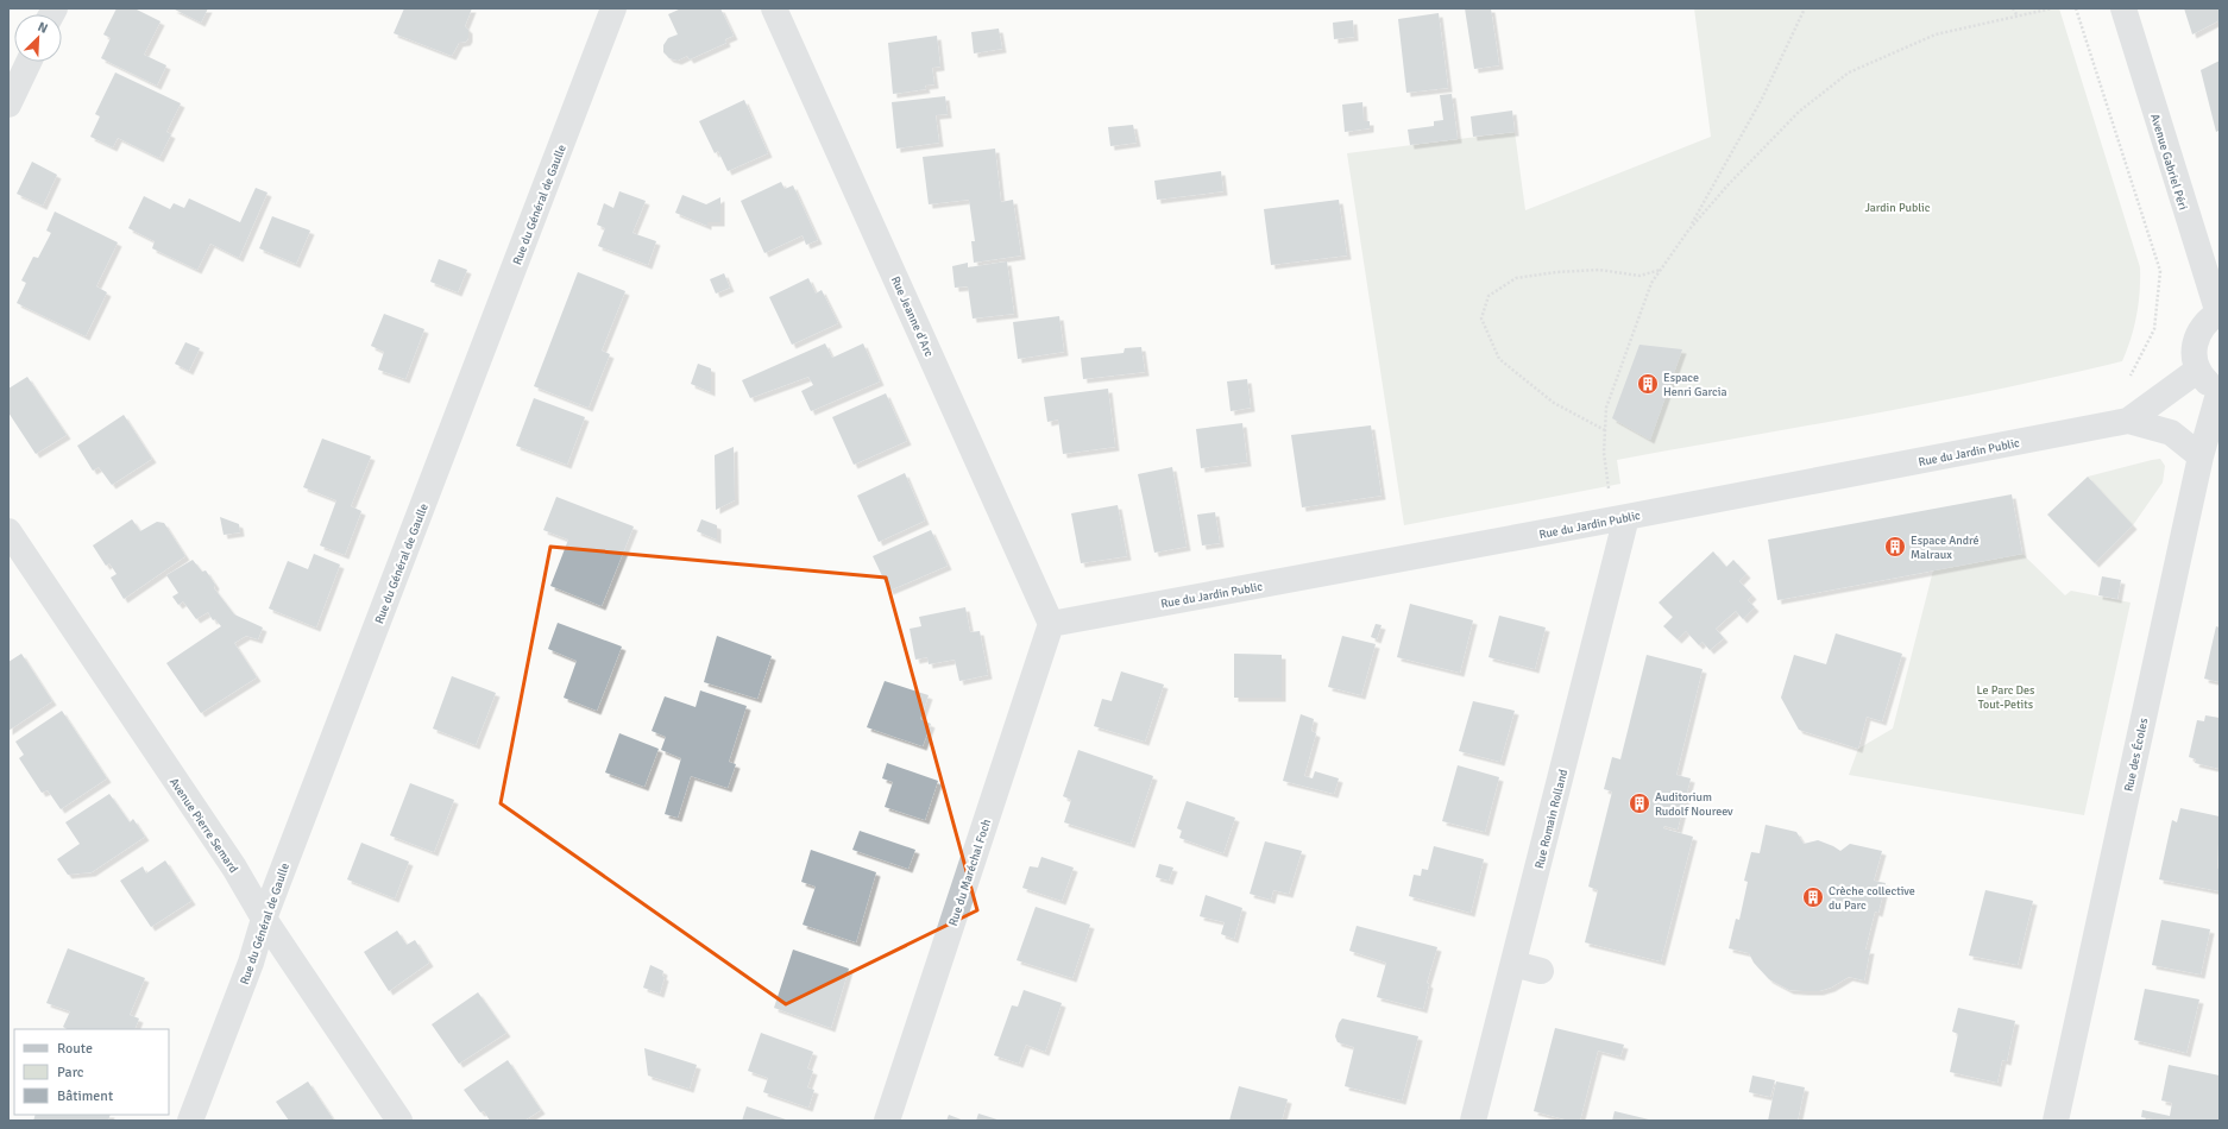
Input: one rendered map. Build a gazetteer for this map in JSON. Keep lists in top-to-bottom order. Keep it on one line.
{"streets":{"street":["Avenue Gabriel Péri","Rue du Général de Gaulle","Rue Jeanne d'Arc","Rue du Jardin Public","Rue des Écoles","Rue Romain Rolland","Avenue Pierre Semard","Rue du Maréchal Foch"]},"crossings":[["Avenue Gabriel Péri","Rue du Jardin Public"],["Rue du Général de Gaulle","Avenue Pierre Semard"],["Rue Jeanne d'Arc","Rue du Jardin Public"],["Rue Jeanne d'Arc","Rue du Maréchal Foch"],["Rue du Jardin Public","Rue des Écoles"],["Rue du Jardin Public","Rue Romain Rolland"],["Rue du Jardin Public","Rue du Maréchal Foch"]],"parks":["Jardin Public","Le Parc Des Tout-Petits"],"places":{"building":["Espace Henri Garcia","Espace André Malraux","Auditorium Rudolf Noureev","Crèche collective du Parc"]},"legend":["Route","Parc","Bâtiment"],"north":"top right"}
